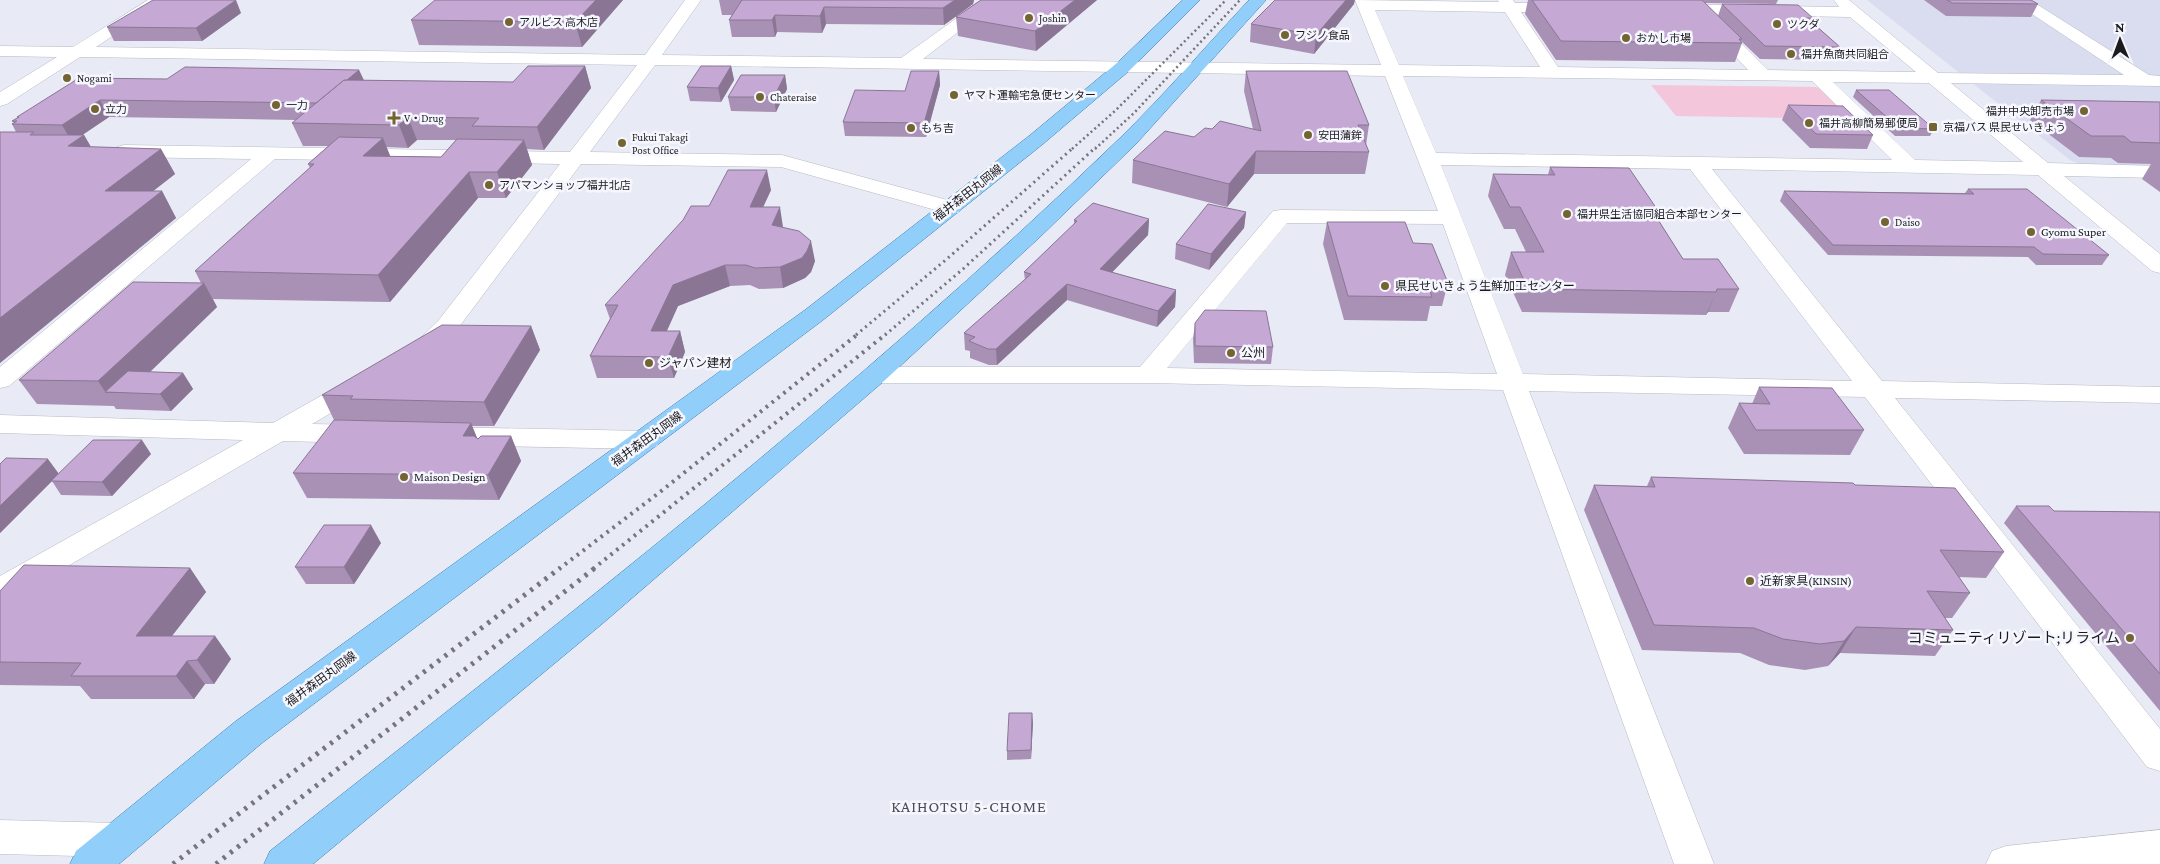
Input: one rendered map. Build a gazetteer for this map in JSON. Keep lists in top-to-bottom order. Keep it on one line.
{"streets":{"main road":["福井森田丸岡線"]},"districts":["KAIHOTSU 5-CHOME"],"places":{"other":["Joshin","アルビス 高木店","ツクダ","フジノ食品","おかし市場","福井魚商共同組合","Nogami","ヤマト運輸宅急便センター","Chateraise","一力","立力","福井中央卸売市場","福井高柳簡易郵便局","もち吉","安田蒲鉾","Fukui Takagi Post Office","アパマンショップ福井北店","福井県生活協同組合本部センター","Daiso","Gyomu Super","県民せいきょう生鮮加工センター","公州","ジャパン建材","Maison Design","近新家具(KINSIN)","コミュニティリゾート;リライム"],"health":["V・Drug"],"transit":["京福バス 県民せいきょう"]},"north":"top"}
